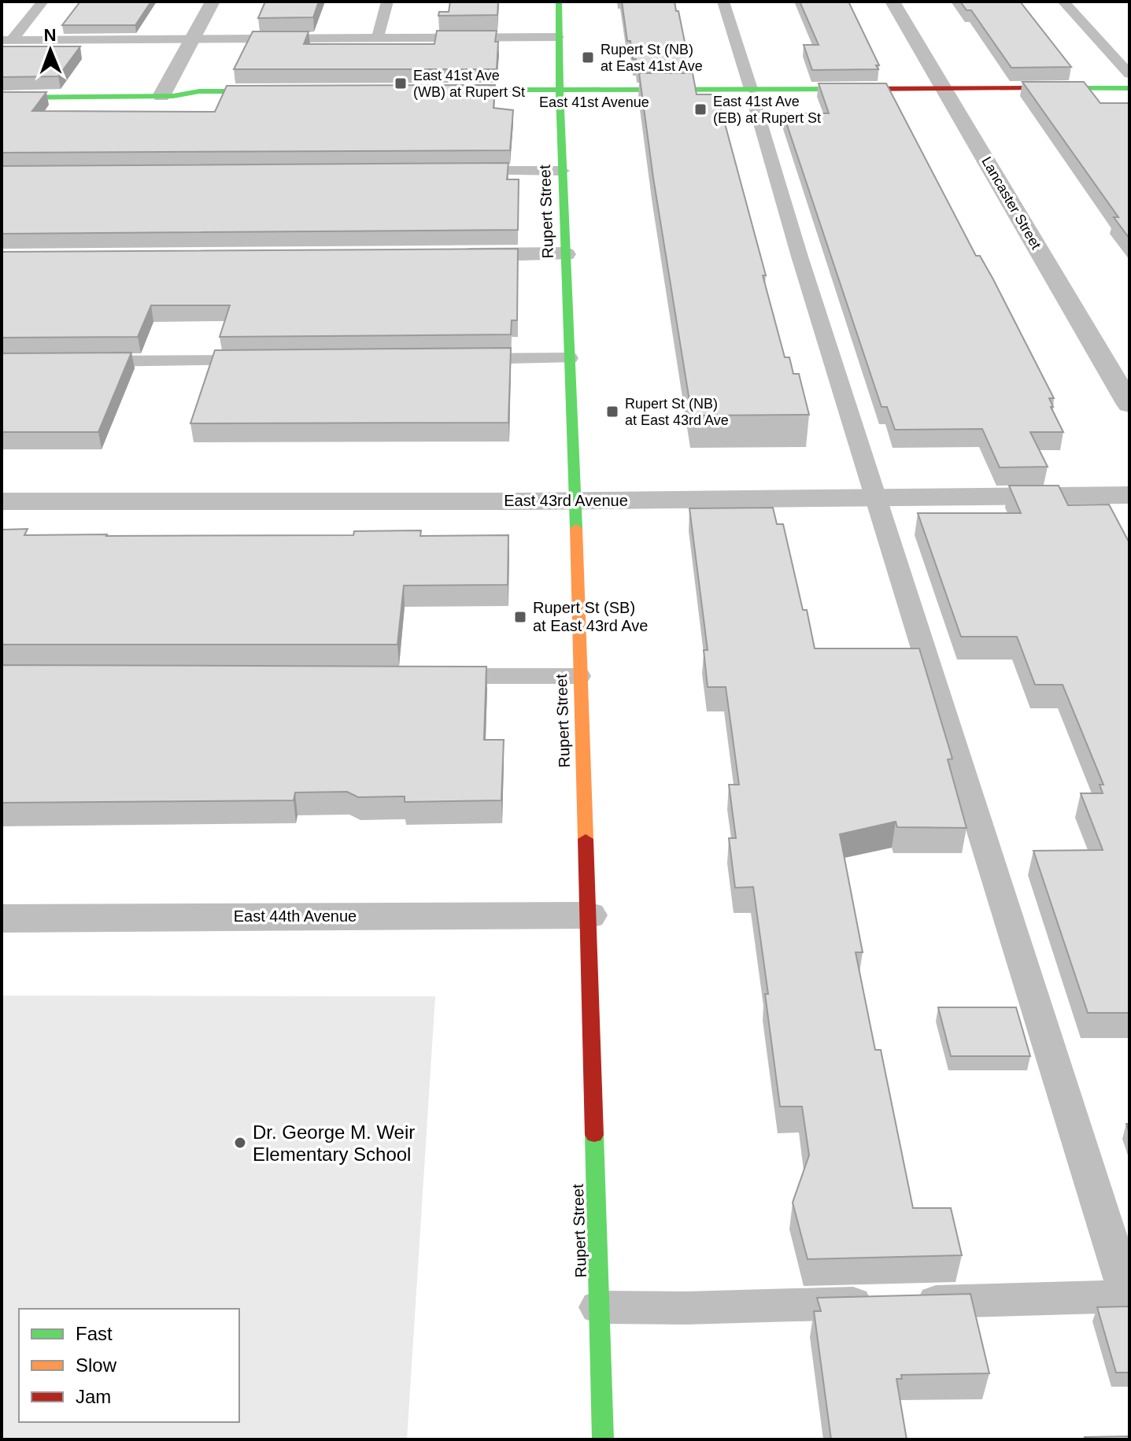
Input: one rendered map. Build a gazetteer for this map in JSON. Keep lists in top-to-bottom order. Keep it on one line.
{"streets":{"street":["East 41st Avenue","Lancaster Street","Rupert Street","East 43rd Avenue","East 44th Avenue"]},"crossings":[["East 41st Avenue","Lancaster Street"],["East 41st Avenue","Rupert Street"],["Rupert Street","East 43rd Avenue"],["Rupert Street","East 44th Avenue"]],"places":{"transit":["Rupert St (NB) at East 41st Ave","East 41st Ave (WB) at Rupert St","East 41st Ave (EB) at Rupert St","Rupert St (NB) at East 43rd Ave","Rupert St (SB) at East 43rd Ave"],"other":["Dr. George M. Weir Elementary School"]},"legend":["Fast","Slow","Jam"],"north":"top"}
